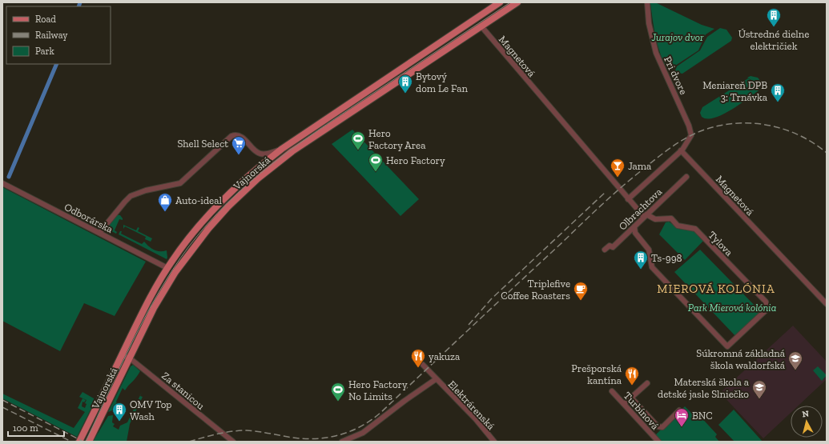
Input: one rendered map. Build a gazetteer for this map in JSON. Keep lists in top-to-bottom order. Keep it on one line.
{"streets":{"main road":["Vajnorská"],"street":["Magnetová","Pri dvore","Olbrachtova","Odborárska","Tylova","Za stanicou","Elektrárenská","Turbínová"]},"crossings":[["Magnetová","Pri dvore"],["Magnetová","Vajnorská"],["Magnetová","Olbrachtova"],["Magnetová","Tylova"],["Vajnorská","Odborárska"],["Vajnorská","Za stanicou"],["Olbrachtova","Tylova"]],"districts":["MIEROVÁ KOLÓNIA"],"parks":["Jurajov dvor","Park Mierová kolónia"],"places":{"building":["Ústredné dielne električiek","Bytový dom Le Fan","Meniareň DPB 3: Trnávka","Ts-998","OMV Top Wash"],"sports":["Hero Factory Area","Hero Factory","Hero Factory No Limits"],"supermarket":["Shell Select"],"bar":["Jama"],"shop":["Auto-ideal"],"cafe":["Triplefive Coffee Roasters"],"restaurant":["yakuza","Prešporská kantína"],"school or university":["Súkromná základná škola waldorfská","Materská škola a detské jasle Slniečko"],"hotel":["BNC"]},"legend":["Road","Railway","Park"],"scale_bar":"100 m","north":"top"}
